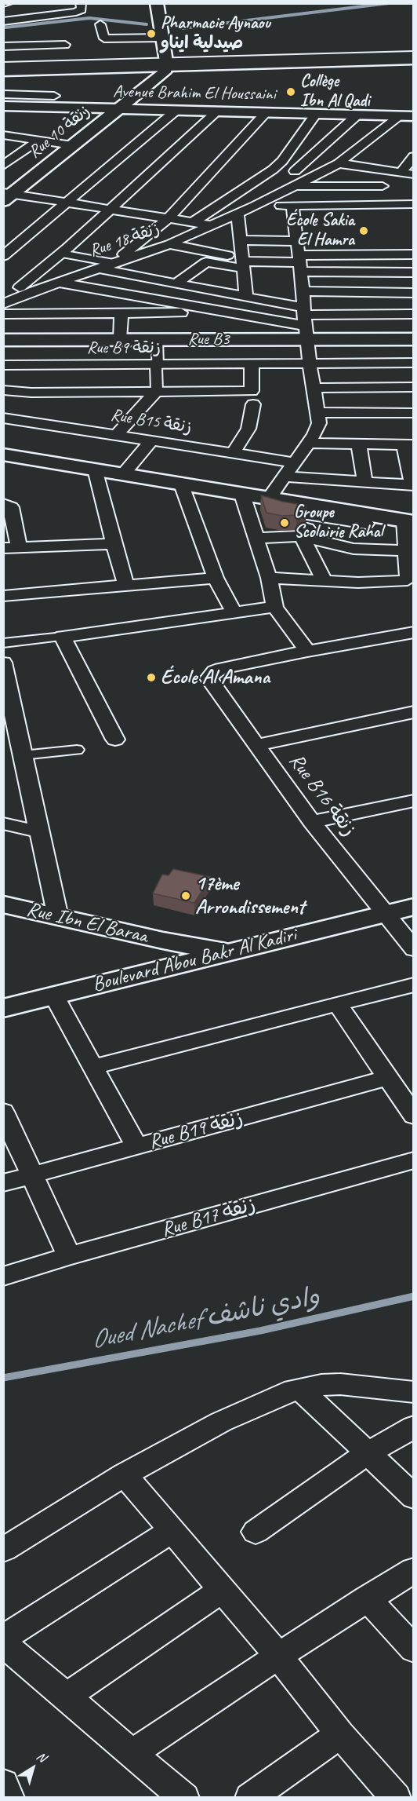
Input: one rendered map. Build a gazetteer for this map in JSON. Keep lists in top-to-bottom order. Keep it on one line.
{"streets":{"street":["Avenue Brahim El Houssaini","Rue 10 زنقة","Rue 18 زنقة","Rue B3","Rue B9 زنقة","Rue B15 زنقة","Rue B16 زنقة","Rue Ibn El Baraa","Boulevard Abou Bakr Al Kadiri","Rue B19 زنقة","Rue B17 زنقة"]},"crossings":[["Avenue Brahim El Houssaini","Rue 10 زنقة"],["Avenue Brahim El Houssaini","Rue 18 زنقة"],["Rue B16 زنقة","Boulevard Abou Bakr Al Kadiri"],["Rue Ibn El Baraa","Boulevard Abou Bakr Al Kadiri"]],"water":["Oued Nachef وادي ناشف"],"places":["Pharmacie Aynaou صيدلية ايناو","Collège Ibn Al Qadi","École Sakia El Hamra","Groupe Scolairie Rahal","École Al Amana","17ème Arrondissement"],"north":"top right"}
